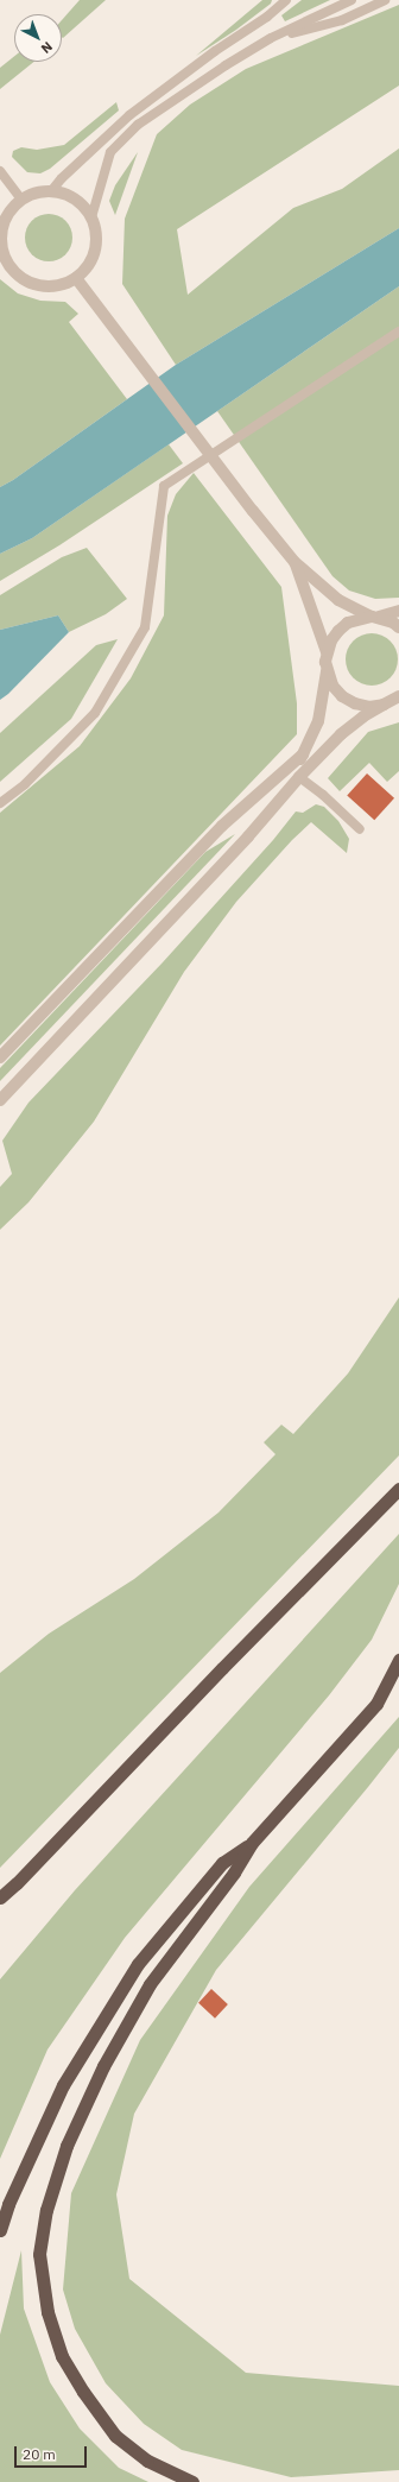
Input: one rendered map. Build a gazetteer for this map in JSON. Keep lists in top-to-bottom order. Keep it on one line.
{"scale_bar":"20 m","north":"bottom right"}
